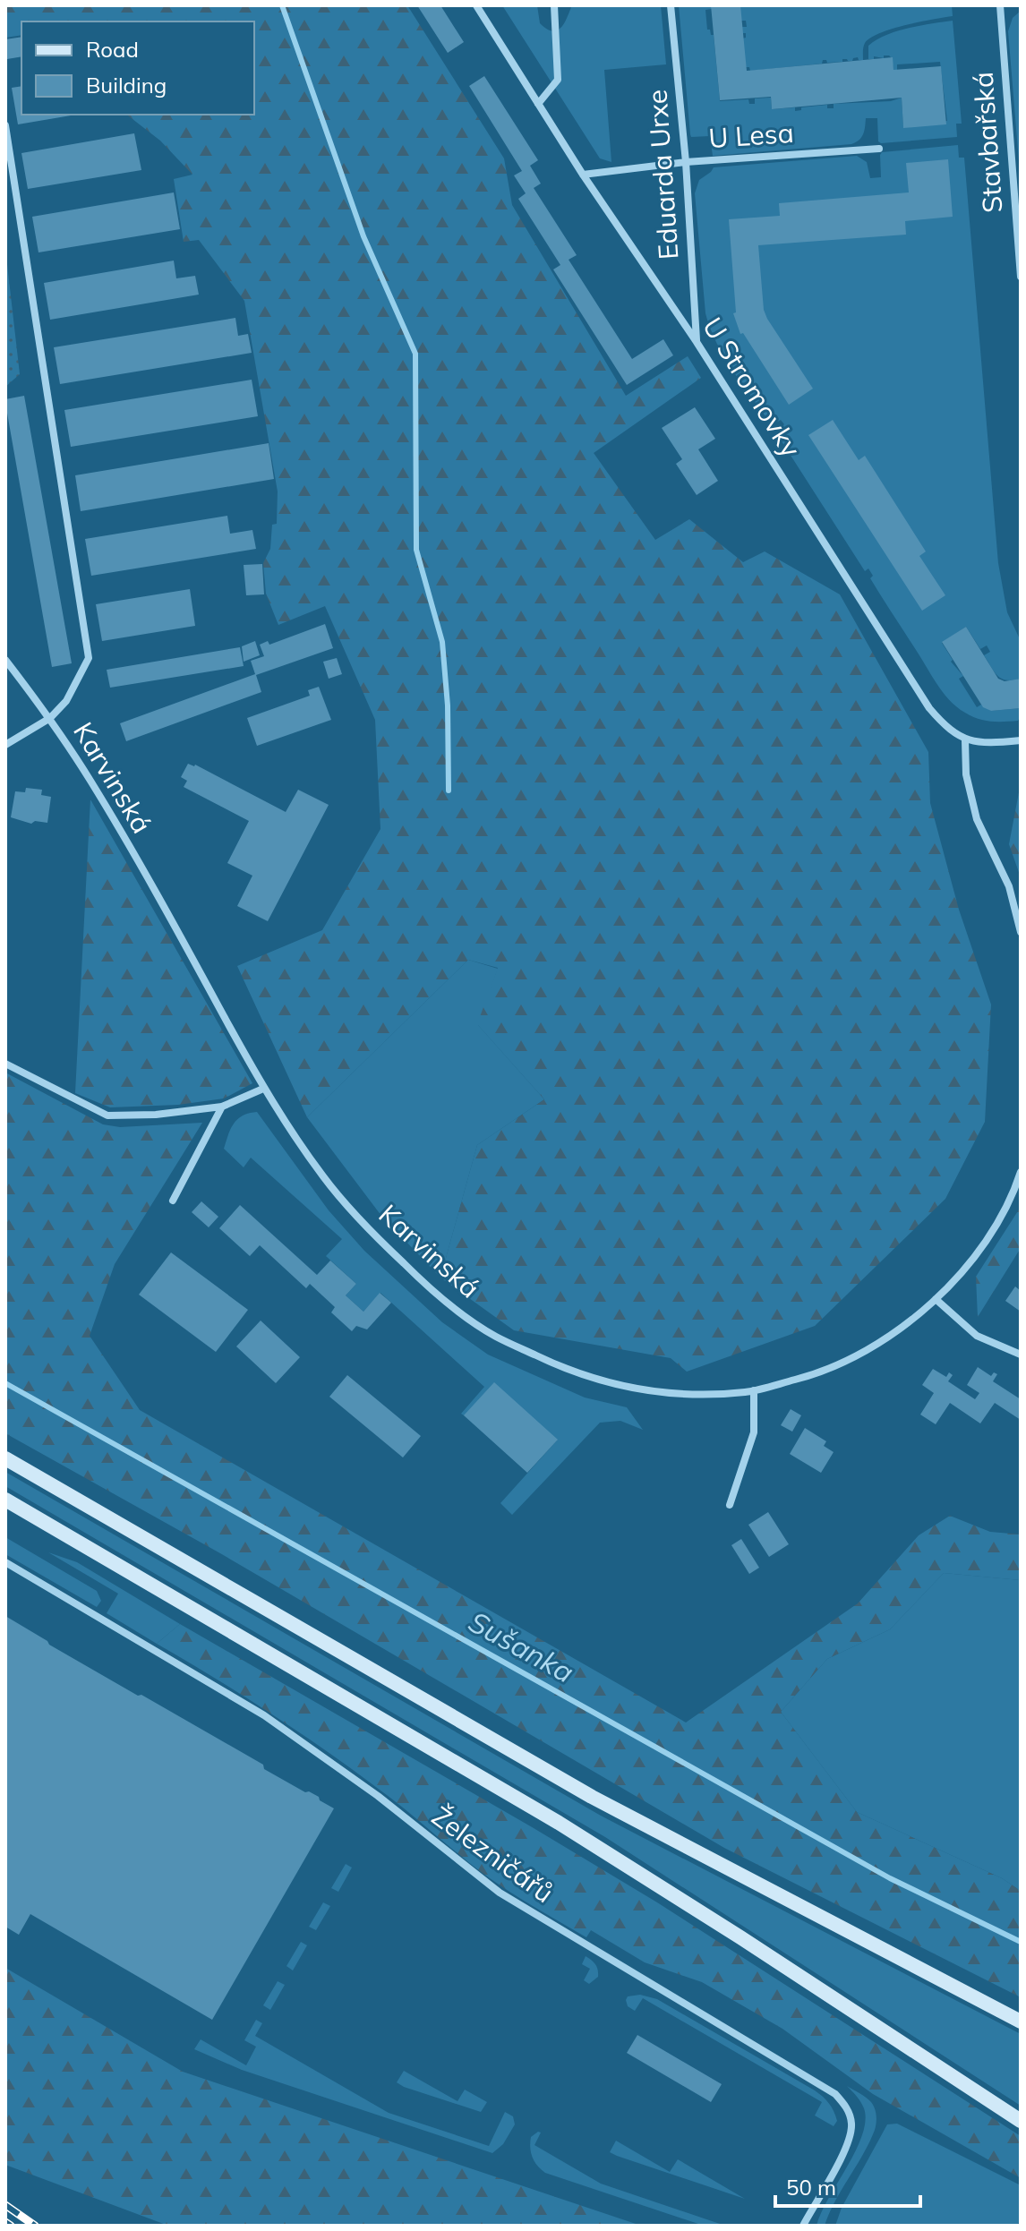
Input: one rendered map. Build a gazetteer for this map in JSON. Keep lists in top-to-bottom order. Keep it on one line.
{"streets":{"street":["U Lesa","Stavbařská","Eduarda Urxe","U Stromovky","Karvinská","Železničářů"]},"crossings":[["U Lesa","Eduarda Urxe"],["U Lesa","U Stromovky"],["Eduarda Urxe","U Stromovky"]],"water":["Sušanka"],"legend":["Road","Building"],"scale_bar":"50 m"}
